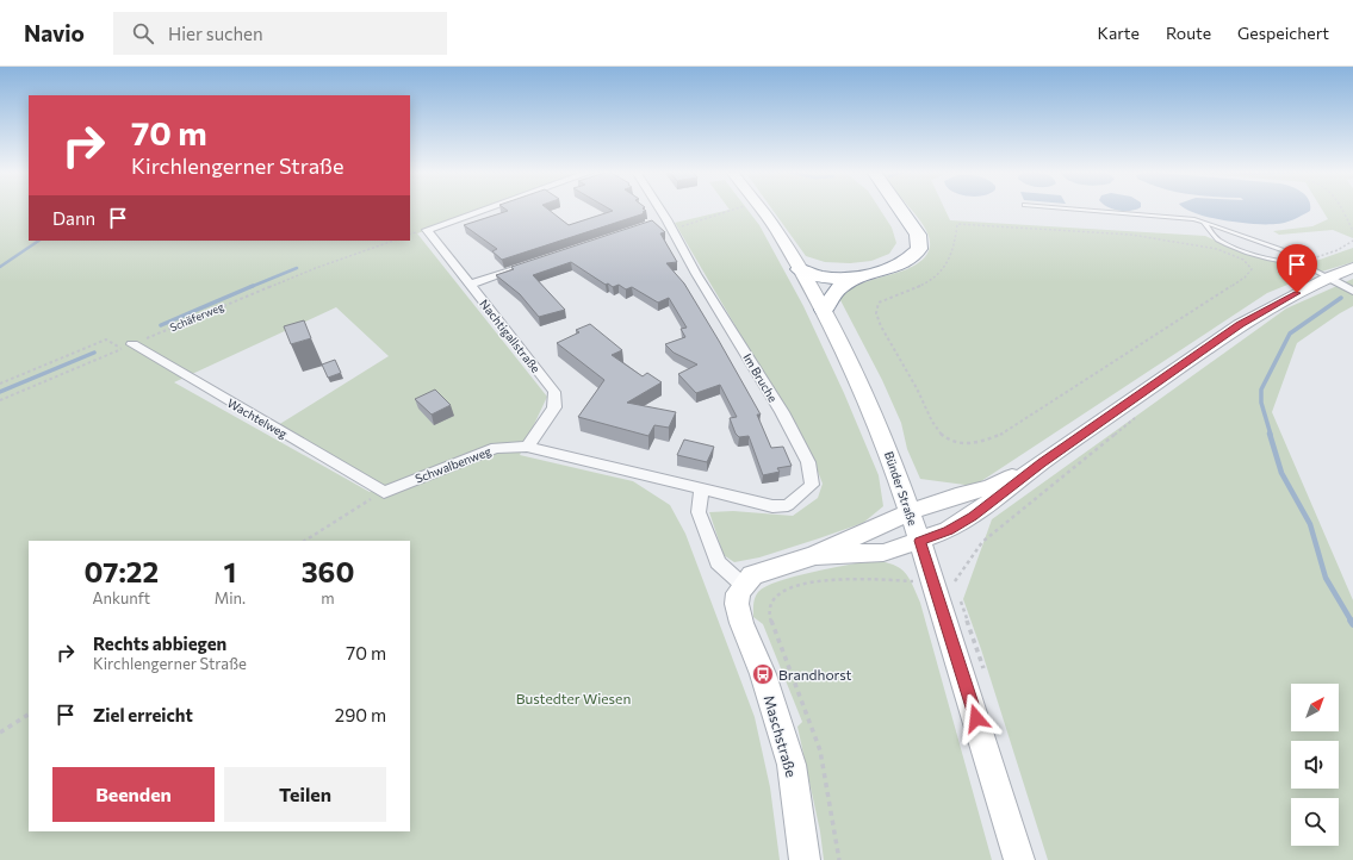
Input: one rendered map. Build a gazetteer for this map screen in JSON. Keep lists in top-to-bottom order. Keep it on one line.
{"streets":{"street":["Nachtigallstraße","Im Bruche","Wachtelweg","Schwalbenweg","Bünder Straße","Maschstraße"],"path":["Schäferweg"]},"crossings":[["Schäferweg","Wachtelweg"],["Nachtigallstraße","Schwalbenweg"],["Im Bruche","Schwalbenweg"],["Wachtelweg","Schwalbenweg"]],"parks":["Bustedter Wiesen"],"places":{"bus stop":["Brandhorst"]},"north":"top right","page":{"header":"Navio","search":"Hier suchen","nav":["Karte","Route","Gespeichert"],"turn":["70 m","Kirchlengerner Straße"],"then":"Dann","eta":["07:22","Ankunft","1","Min.","360","m"],"list":[{"name":"Rechts abbiegen","note":"Kirchlengerner Straße","value":"70 m"},{"name":"Ziel erreicht","value":"290 m"}],"buttons":["Beenden","Teilen"]}}
